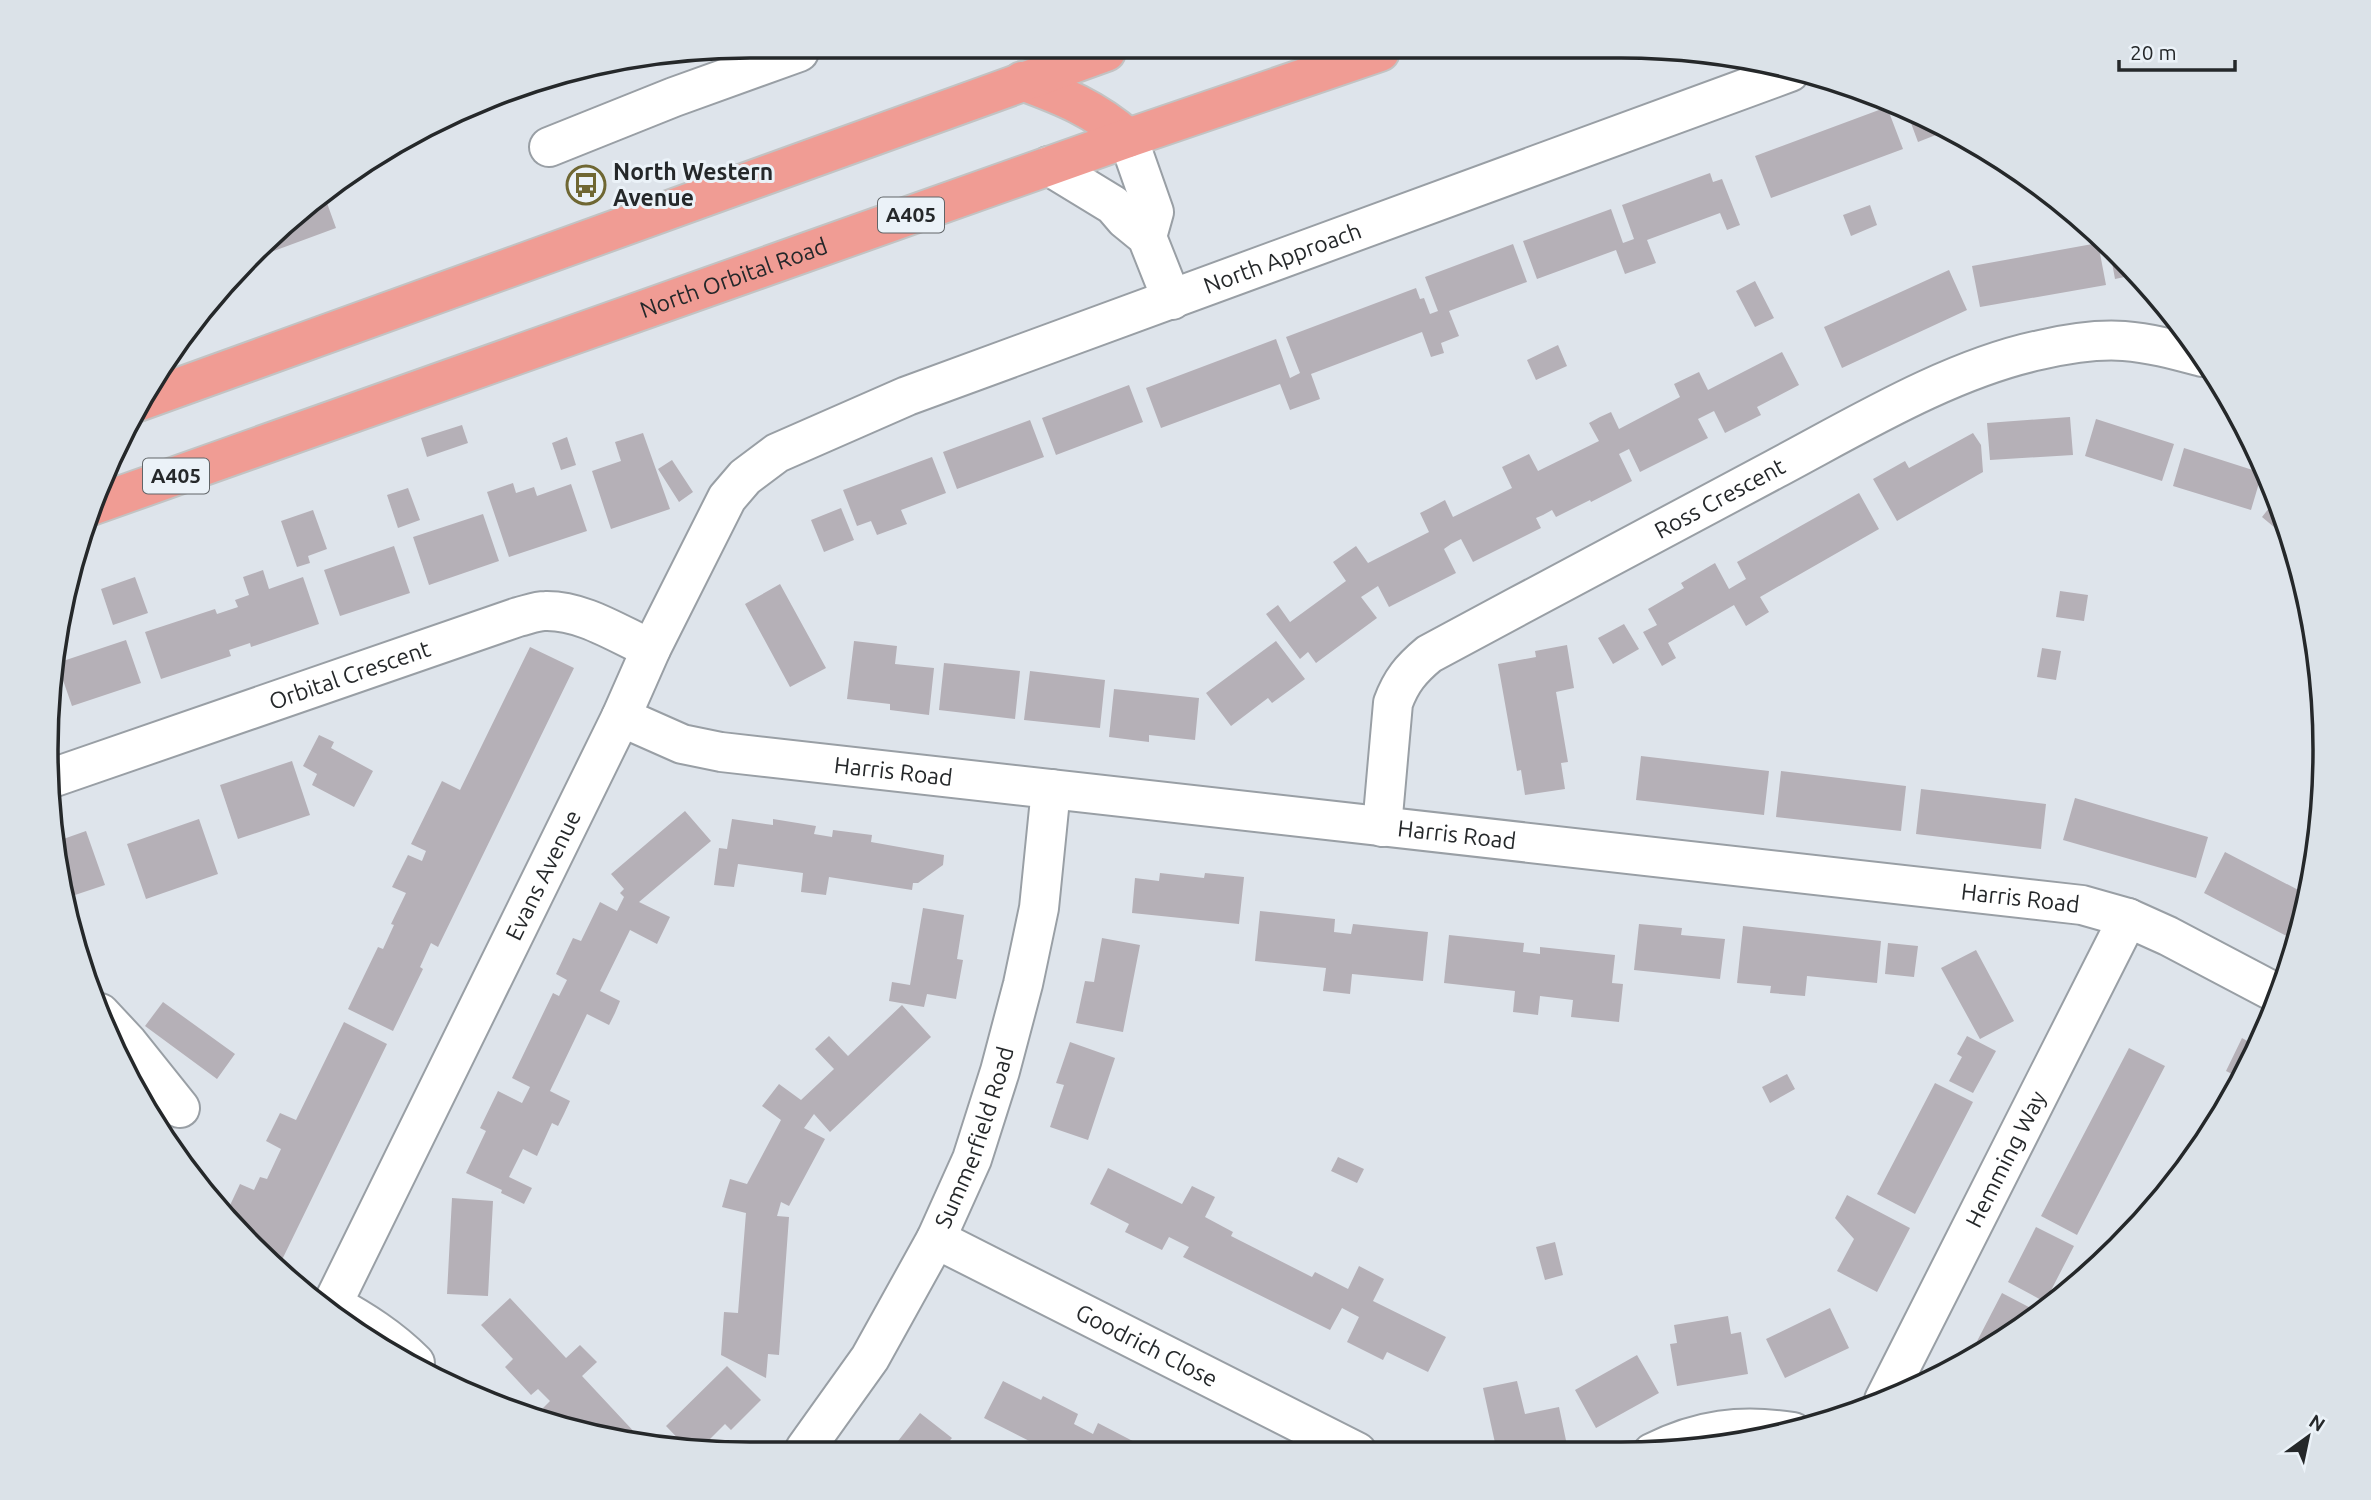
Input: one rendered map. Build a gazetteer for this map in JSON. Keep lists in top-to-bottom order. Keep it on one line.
{"streets":{"highway":["A405","North Orbital Road"],"street":["North Approach","Ross Crescent","Orbital Crescent","Harris Road","Evans Avenue","Summerfield Road","Hemming Way","Goodrich Close"]},"crossings":[["North Approach","Evans Avenue"],["Ross Crescent","Harris Road"],["Orbital Crescent","Evans Avenue"],["Harris Road","Evans Avenue"],["Harris Road","Summerfield Road"],["Harris Road","Hemming Way"],["Summerfield Road","Goodrich Close"]],"places":{"bus stop":["North Western Avenue"]},"scale_bar":"20 m","north":"top right"}
